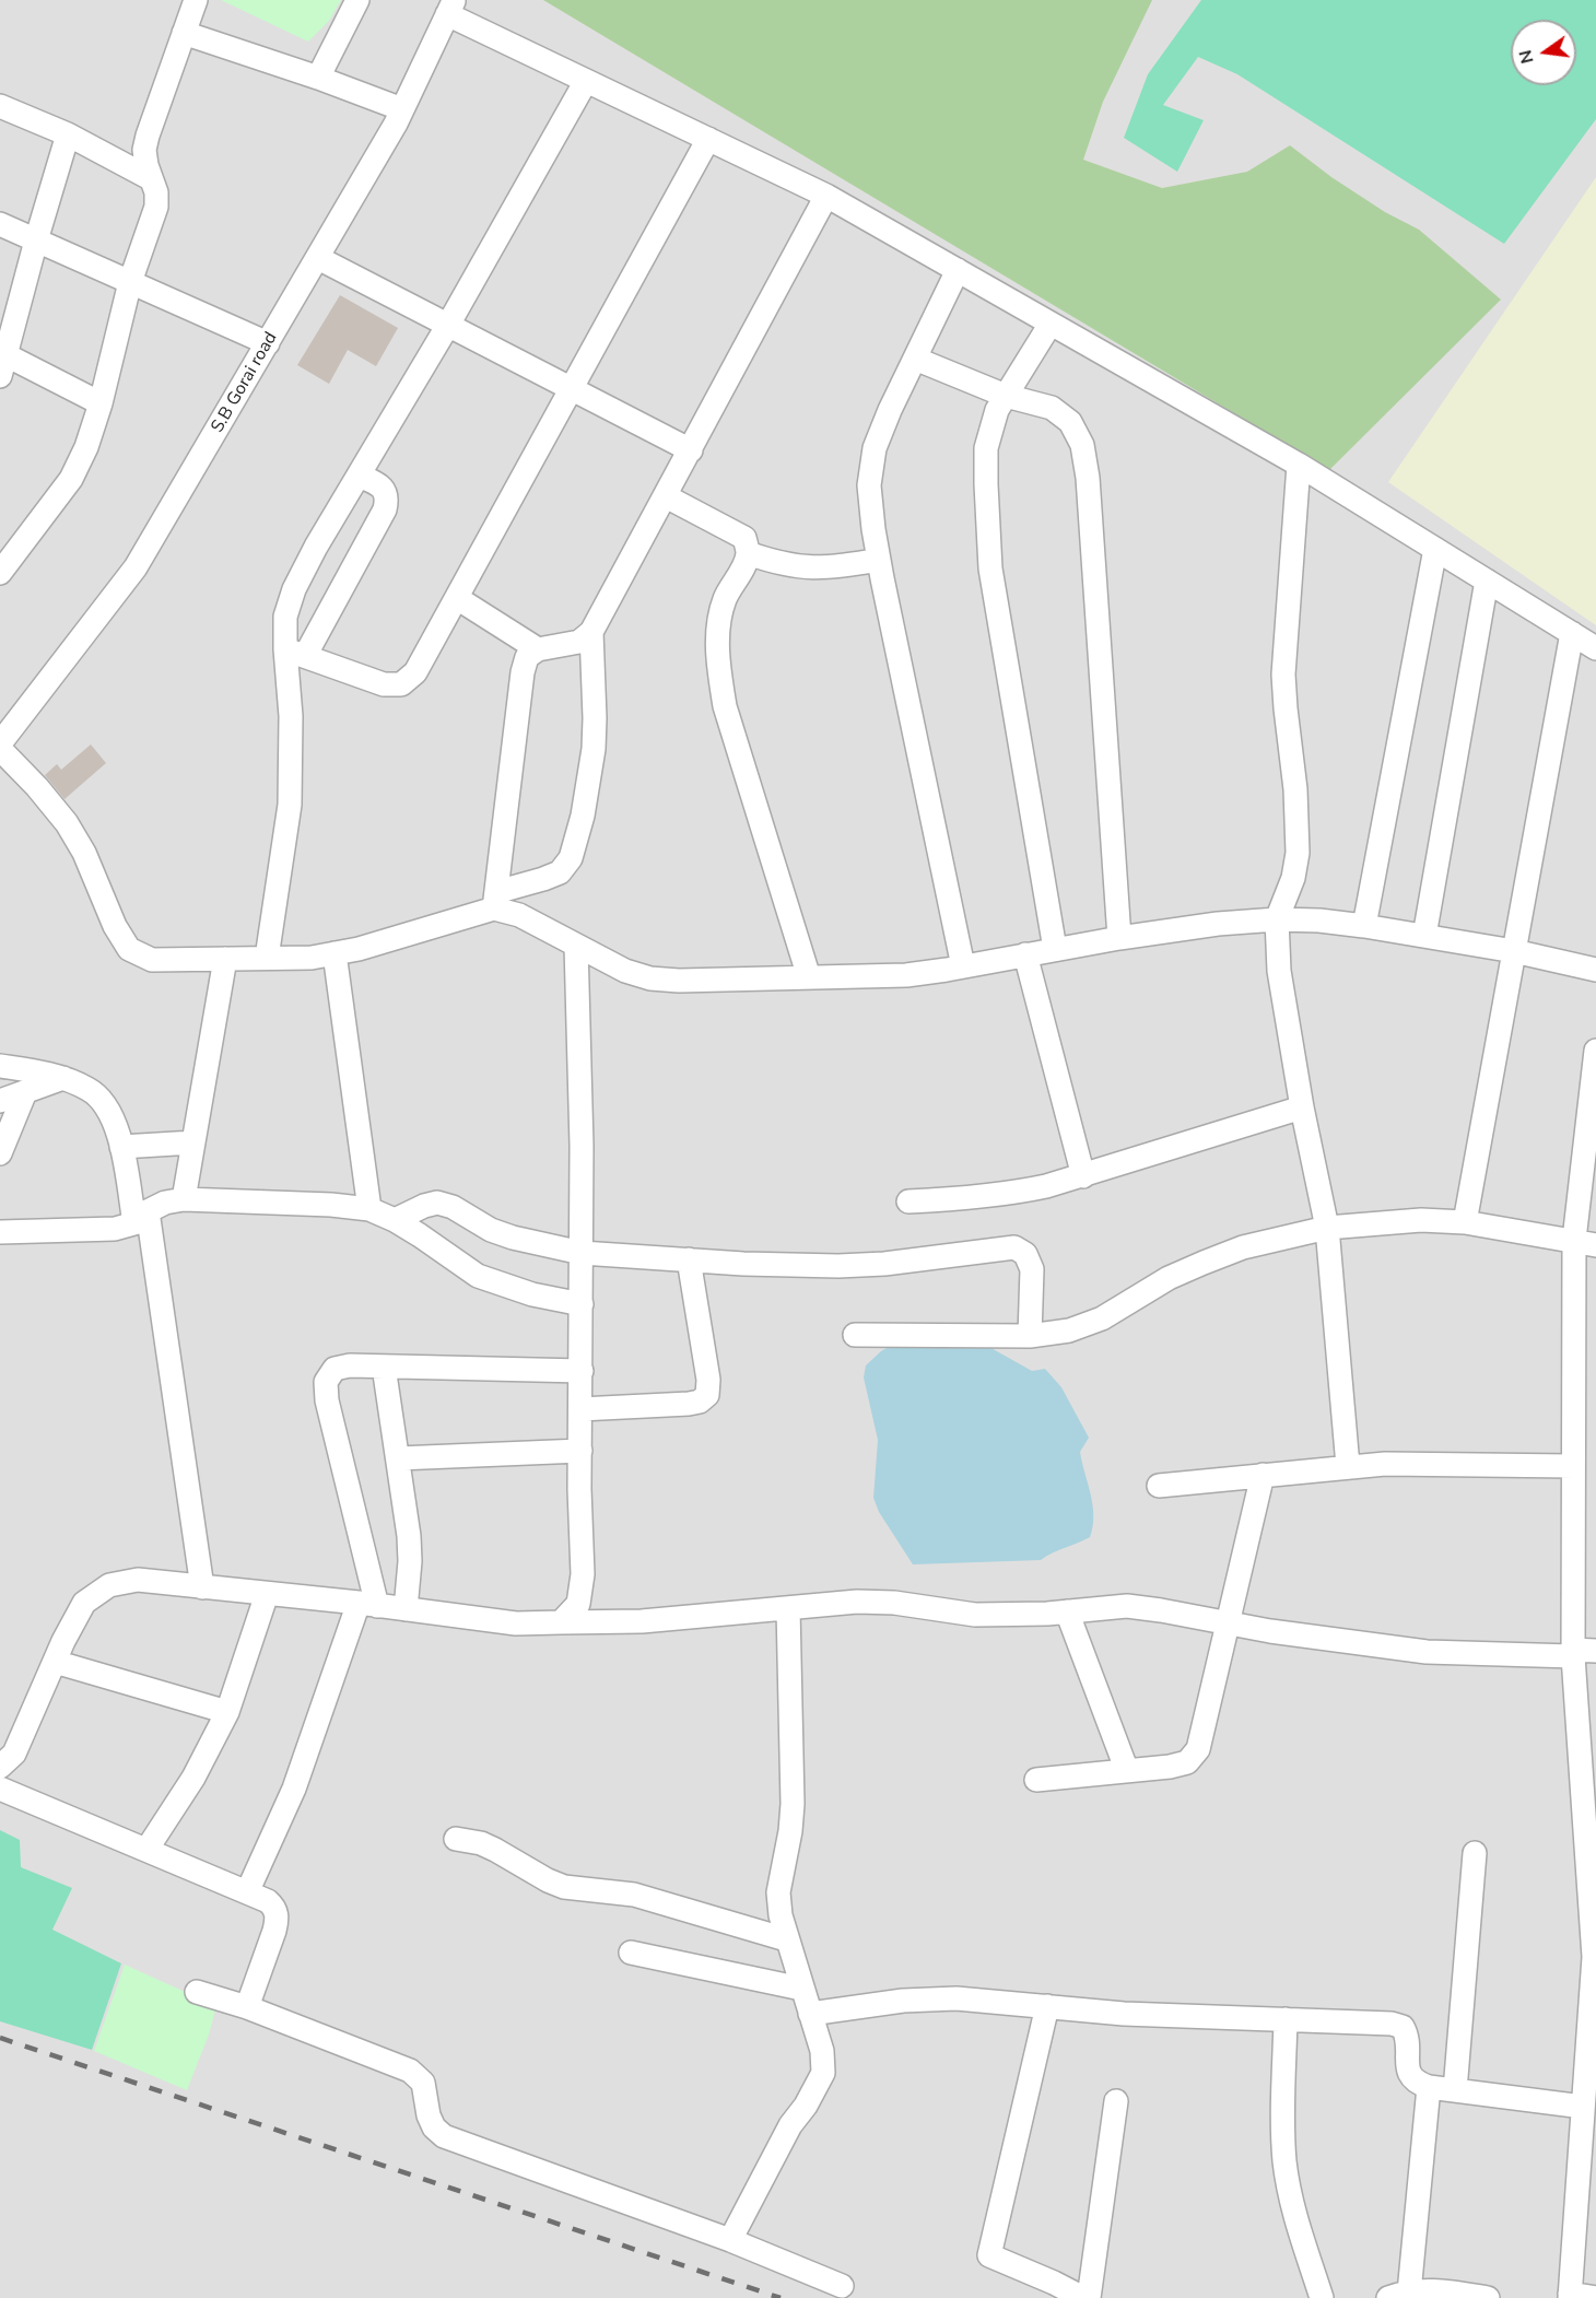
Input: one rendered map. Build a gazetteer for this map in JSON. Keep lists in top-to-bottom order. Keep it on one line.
{"streets":{"street":["S.B Gorai road"]},"north":"left"}
